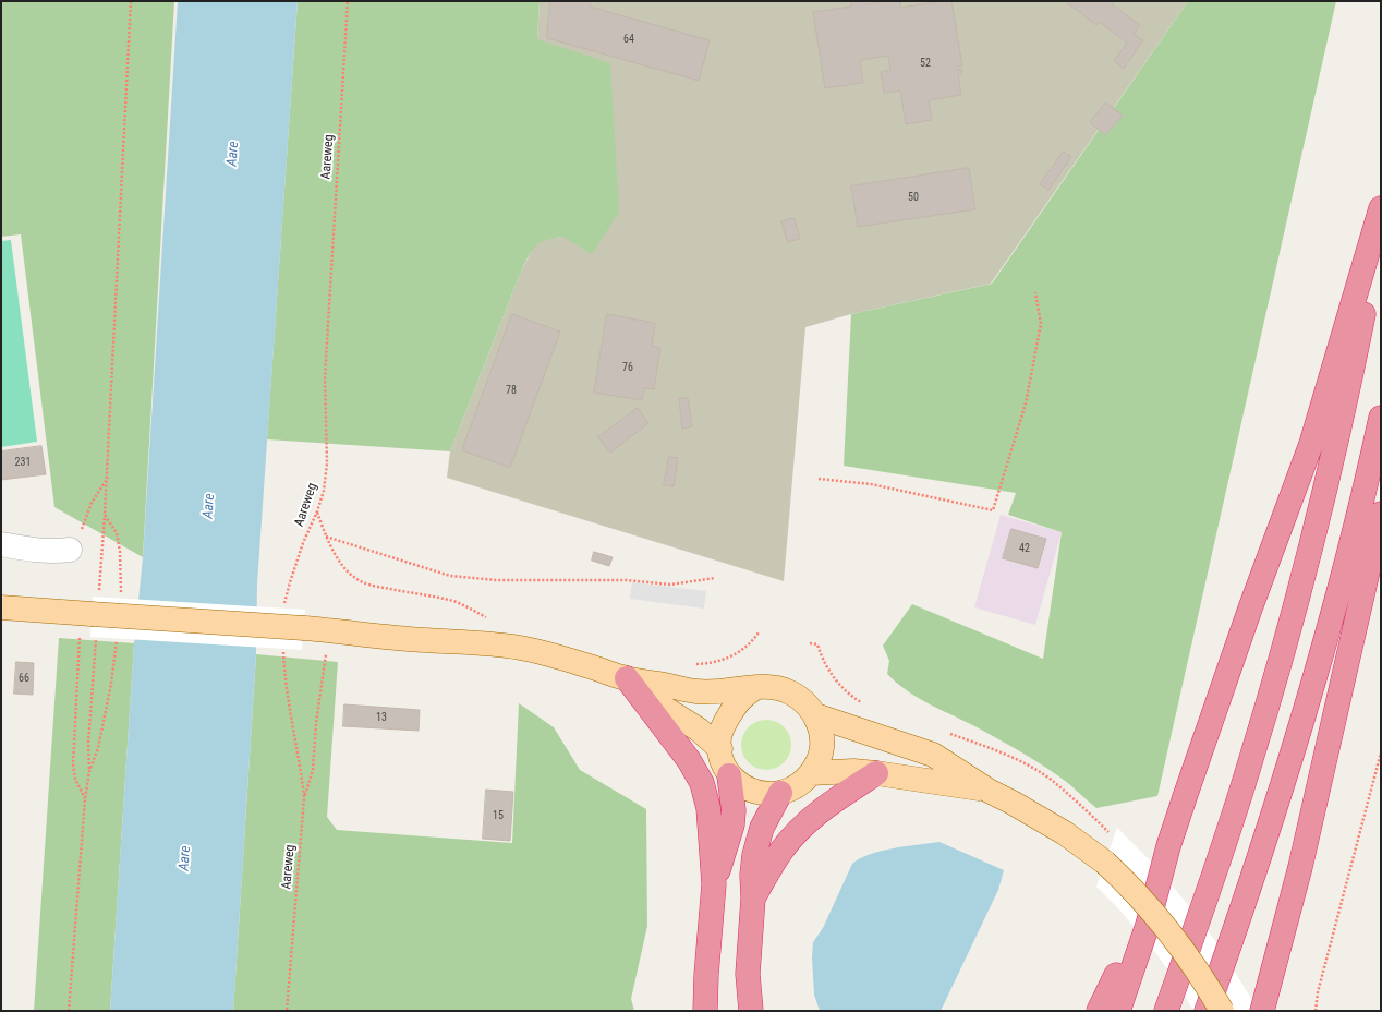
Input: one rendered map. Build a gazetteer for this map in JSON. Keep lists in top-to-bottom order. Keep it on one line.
{"streets":{"path":["Aareweg"]},"water":["Aare"],"house_numbers":["64","52","50","76","78","231","42","66","13","15"]}
